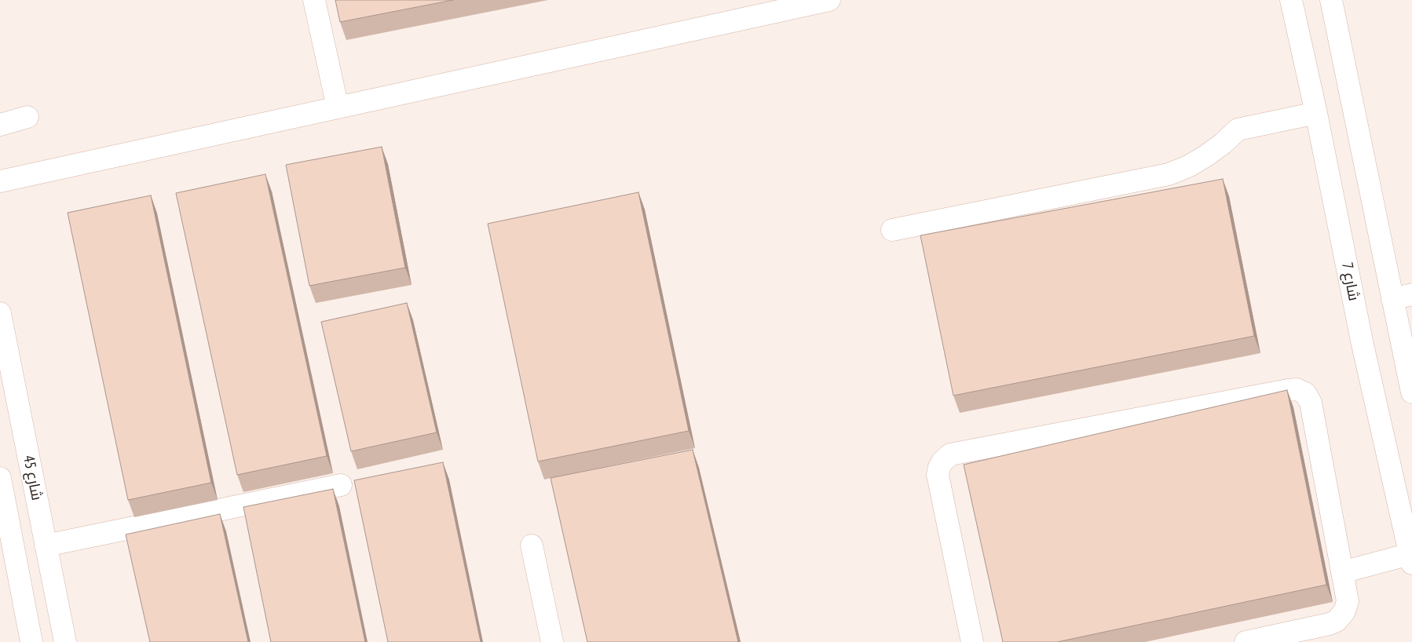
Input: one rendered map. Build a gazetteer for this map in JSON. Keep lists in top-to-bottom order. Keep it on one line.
{"streets":{"street":["شارع 7","شارع 45"]}}
